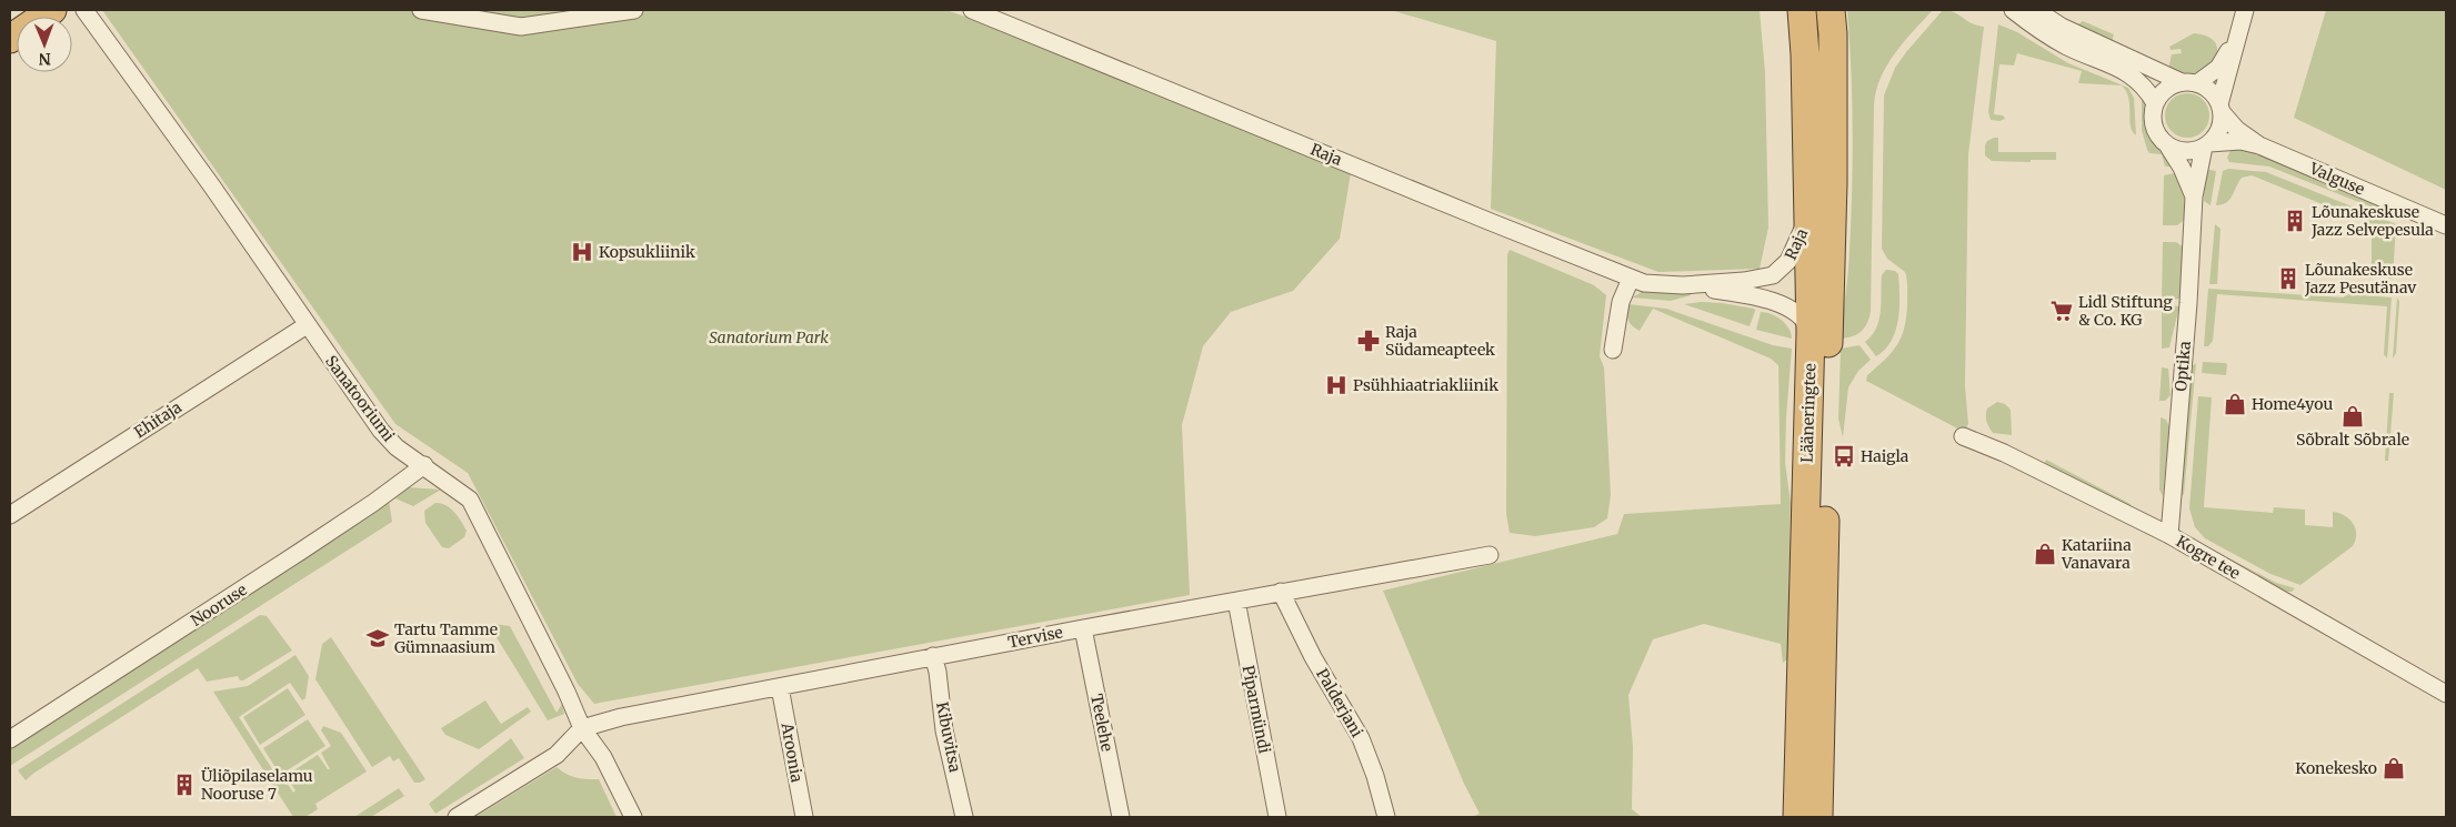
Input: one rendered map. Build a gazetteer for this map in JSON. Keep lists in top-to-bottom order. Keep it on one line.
{"streets":{"highway":["Lääneringtee"],"street":["Raja","Valguse","Optika","Sanatooriumi","Ehitaja","Kogre tee","Nooruse","Tervise","Palderjani","Piparmündi","Teelehe","Kibuvitsa","Aroonia"]},"crossings":[["Raja","Lääneringtee"],["Valguse","Optika"],["Optika","Kogre tee"],["Sanatooriumi","Ehitaja"],["Sanatooriumi","Nooruse"],["Sanatooriumi","Tervise"],["Tervise","Palderjani"],["Tervise","Piparmündi"],["Tervise","Teelehe"],["Tervise","Kibuvitsa"],["Tervise","Aroonia"]],"parks":["Sanatorium Park"],"places":{"building":["Lõunakeskuse Jazz Selvepesula","Lõunakeskuse Jazz Pesutänav","Üliõpilaselamu Nooruse 7"],"hospital":["Kopsukliinik","Psühhiaatriakliinik"],"supermarket":["Lidl Stiftung & Co. KG"],"pharmacy":["Raja Südameapteek"],"shop":["Home4you","Sõbralt Sõbrale","Katariina Vanavara","Konekesko"],"bus stop":["Haigla"],"school or university":["Tartu Tamme Gümnaasium"]},"north":"bottom"}
